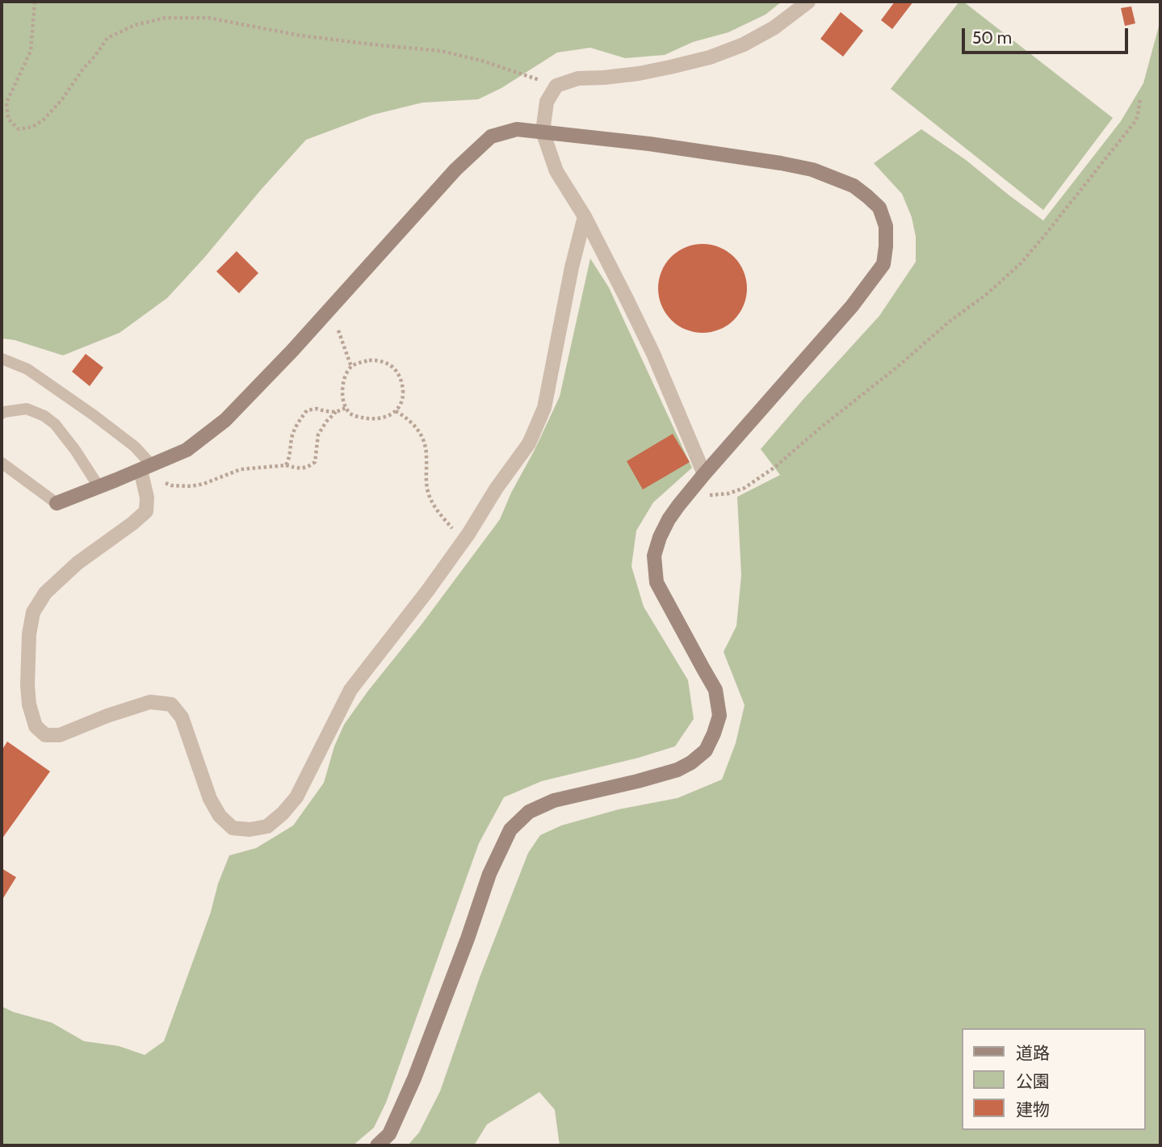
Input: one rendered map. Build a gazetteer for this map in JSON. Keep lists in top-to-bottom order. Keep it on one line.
{"legend":["道路","公園","建物"],"scale_bar":"50 m"}
